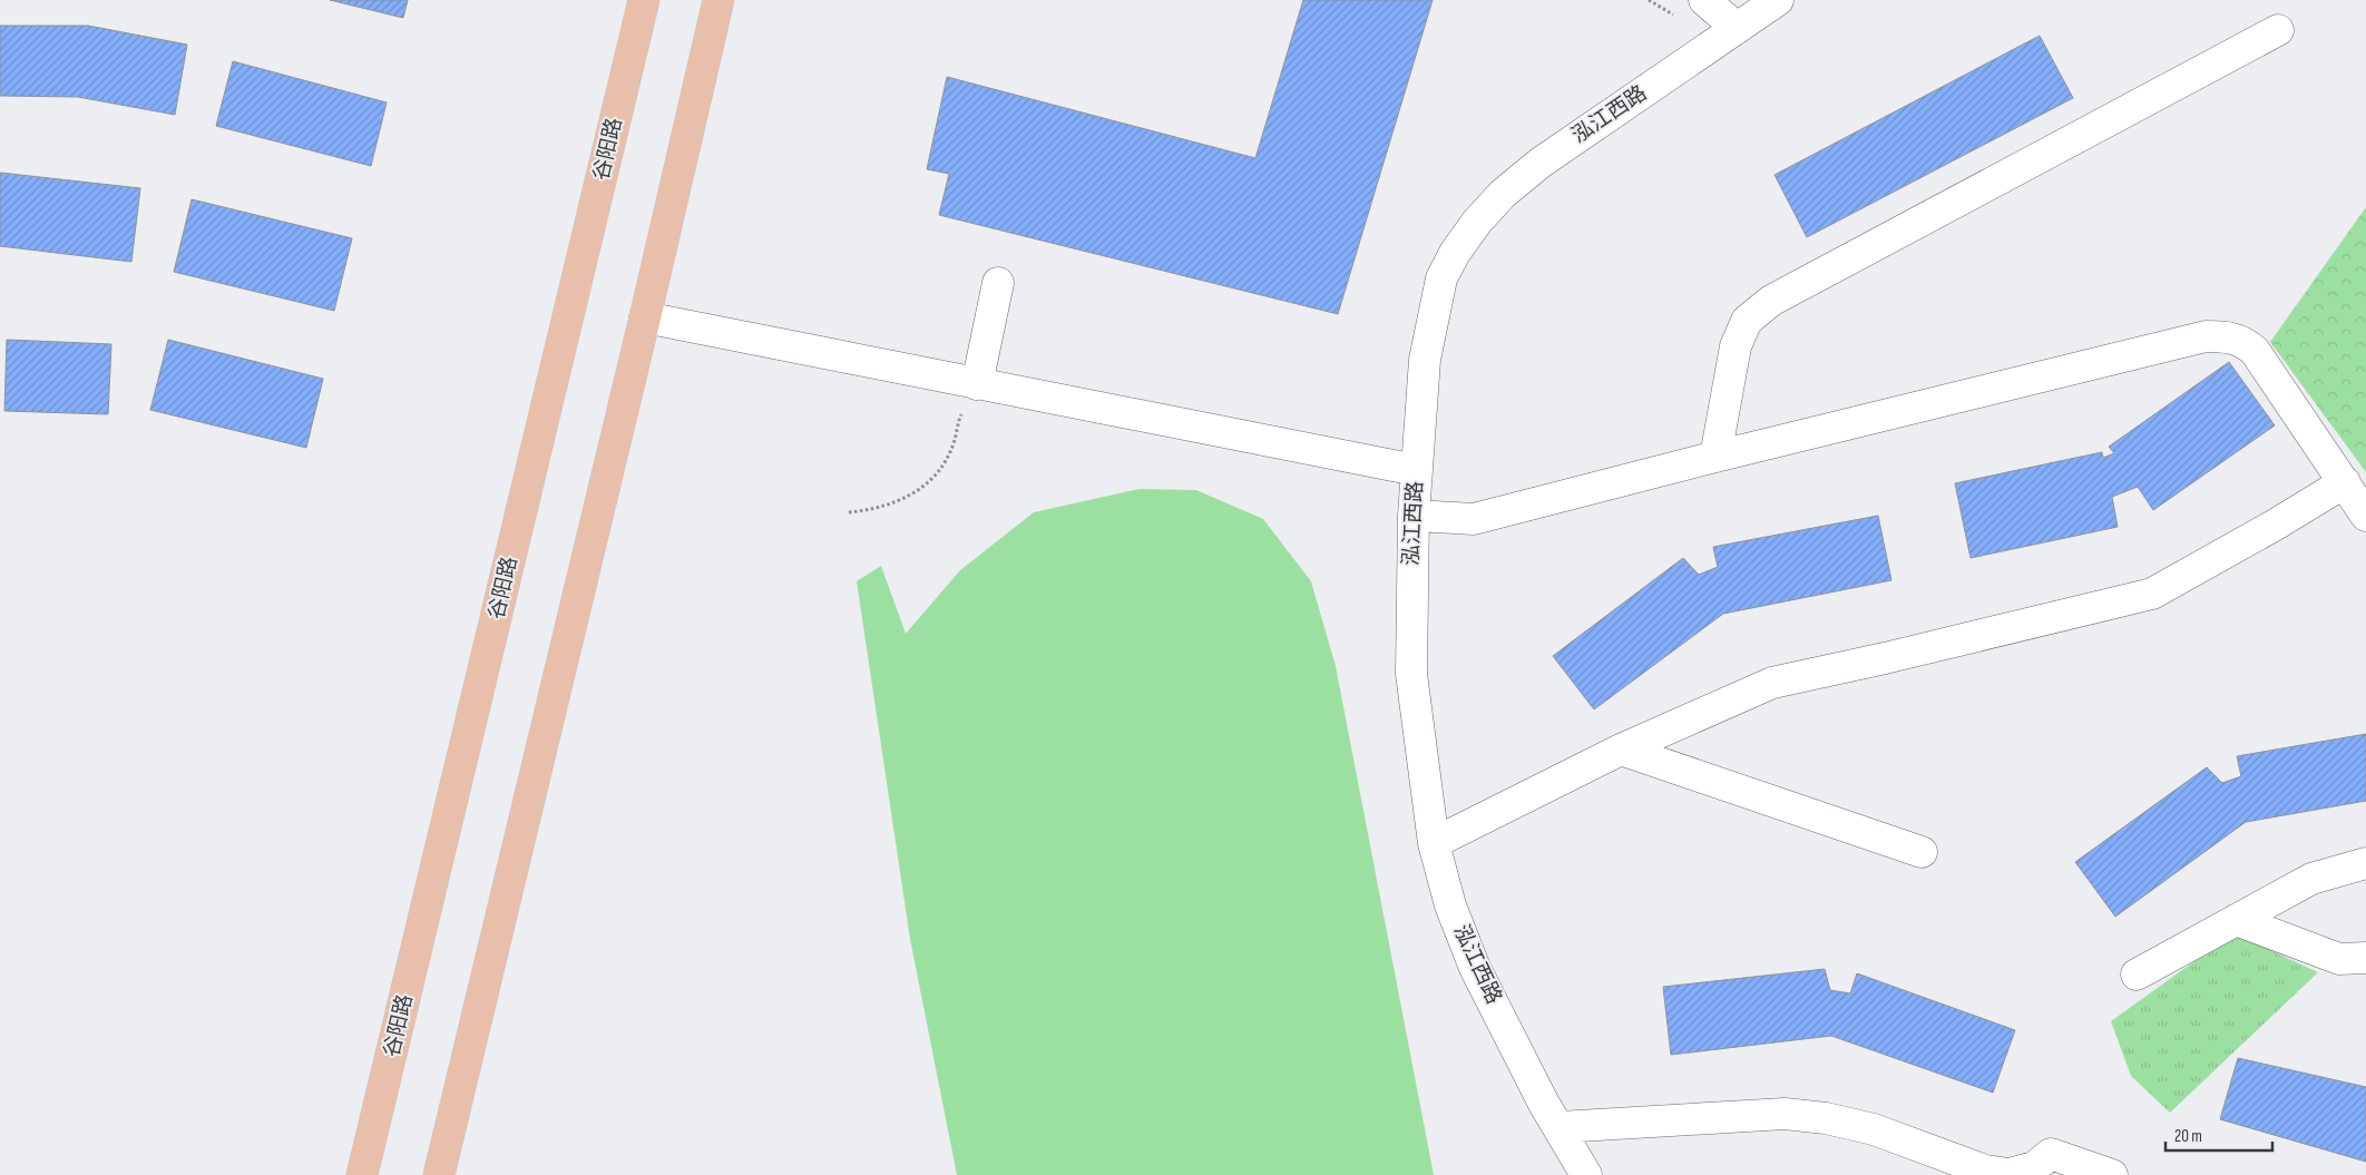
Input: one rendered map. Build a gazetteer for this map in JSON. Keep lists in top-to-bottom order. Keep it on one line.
{"streets":{"main road":["谷阳路"],"lane":["泓江西路"]},"scale_bar":"20 m"}
